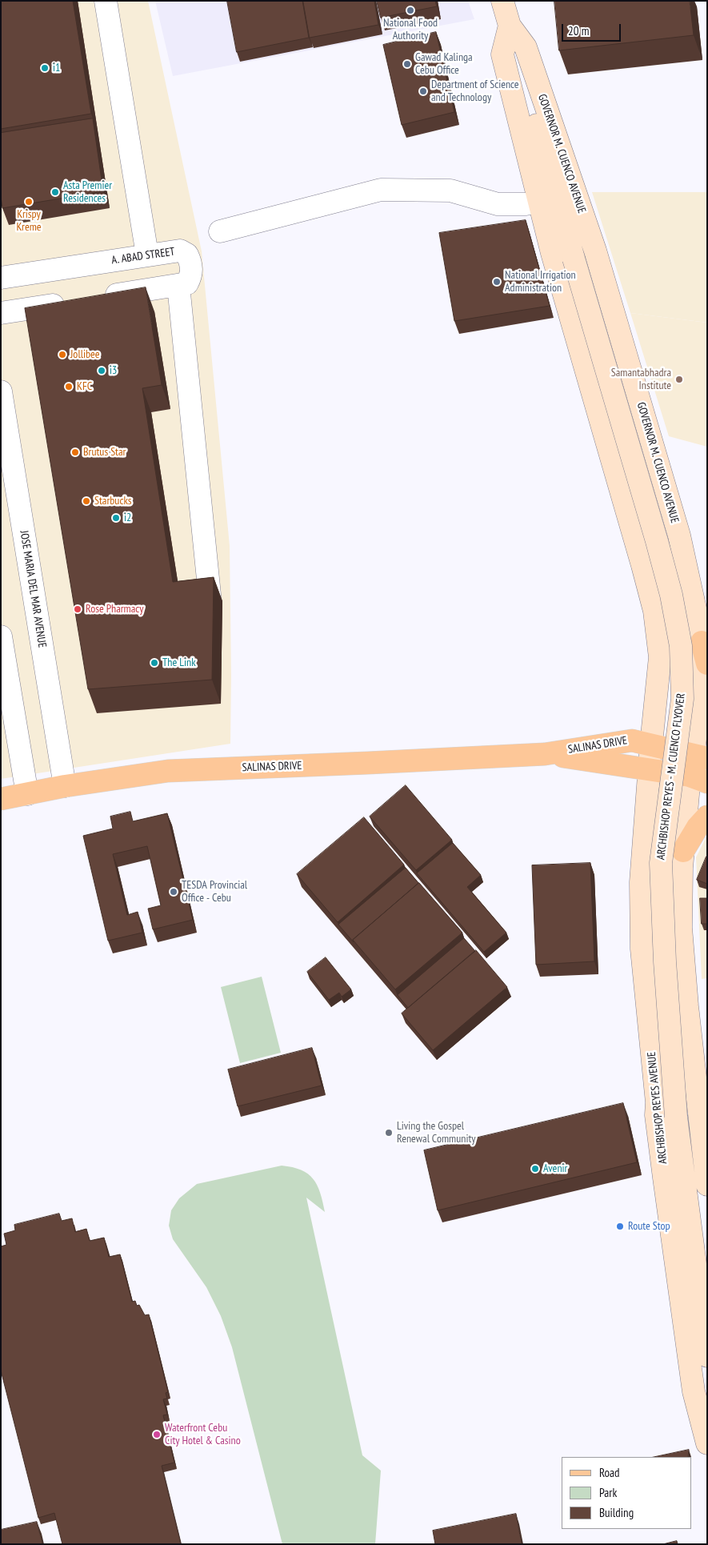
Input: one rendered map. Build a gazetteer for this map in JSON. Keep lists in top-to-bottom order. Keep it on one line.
{"streets":{"main road":["GOVERNOR M. CUENCO AVENUE","SALINAS DRIVE","ARCHBISHOP REYES - M. CUENCO FLYOVER","ARCHBISHOP REYES AVENUE"],"street":["A. ABAD STREET","JOSE MARIA DEL MAR AVENUE"]},"crossings":[["GOVERNOR M. CUENCO AVENUE","SALINAS DRIVE"],["GOVERNOR M. CUENCO AVENUE","ARCHBISHOP REYES - M. CUENCO FLYOVER"],["JOSE MARIA DEL MAR AVENUE","SALINAS DRIVE"],["SALINAS DRIVE","ARCHBISHOP REYES AVENUE"],["ARCHBISHOP REYES - M. CUENCO FLYOVER","ARCHBISHOP REYES AVENUE"]],"places":["National Food Authority","Gawad Kalinga Cebu Office","i1","Department of Science and Technology","Asta Premier Residences","Krispy Kreme","National Irrigation Administration","Jollibee","i3","Samantabhadra Institute","KFC","Brutus Star","Starbucks","i2","Rose Pharmacy","The Link","TESDA Provincial Office - Cebu","Living the Gospel Renewal Community","Avenir","Route Stop","Waterfront Cebu City Hotel & Casino"],"legend":["Road","Park","Building"],"scale_bar":"20 m"}
